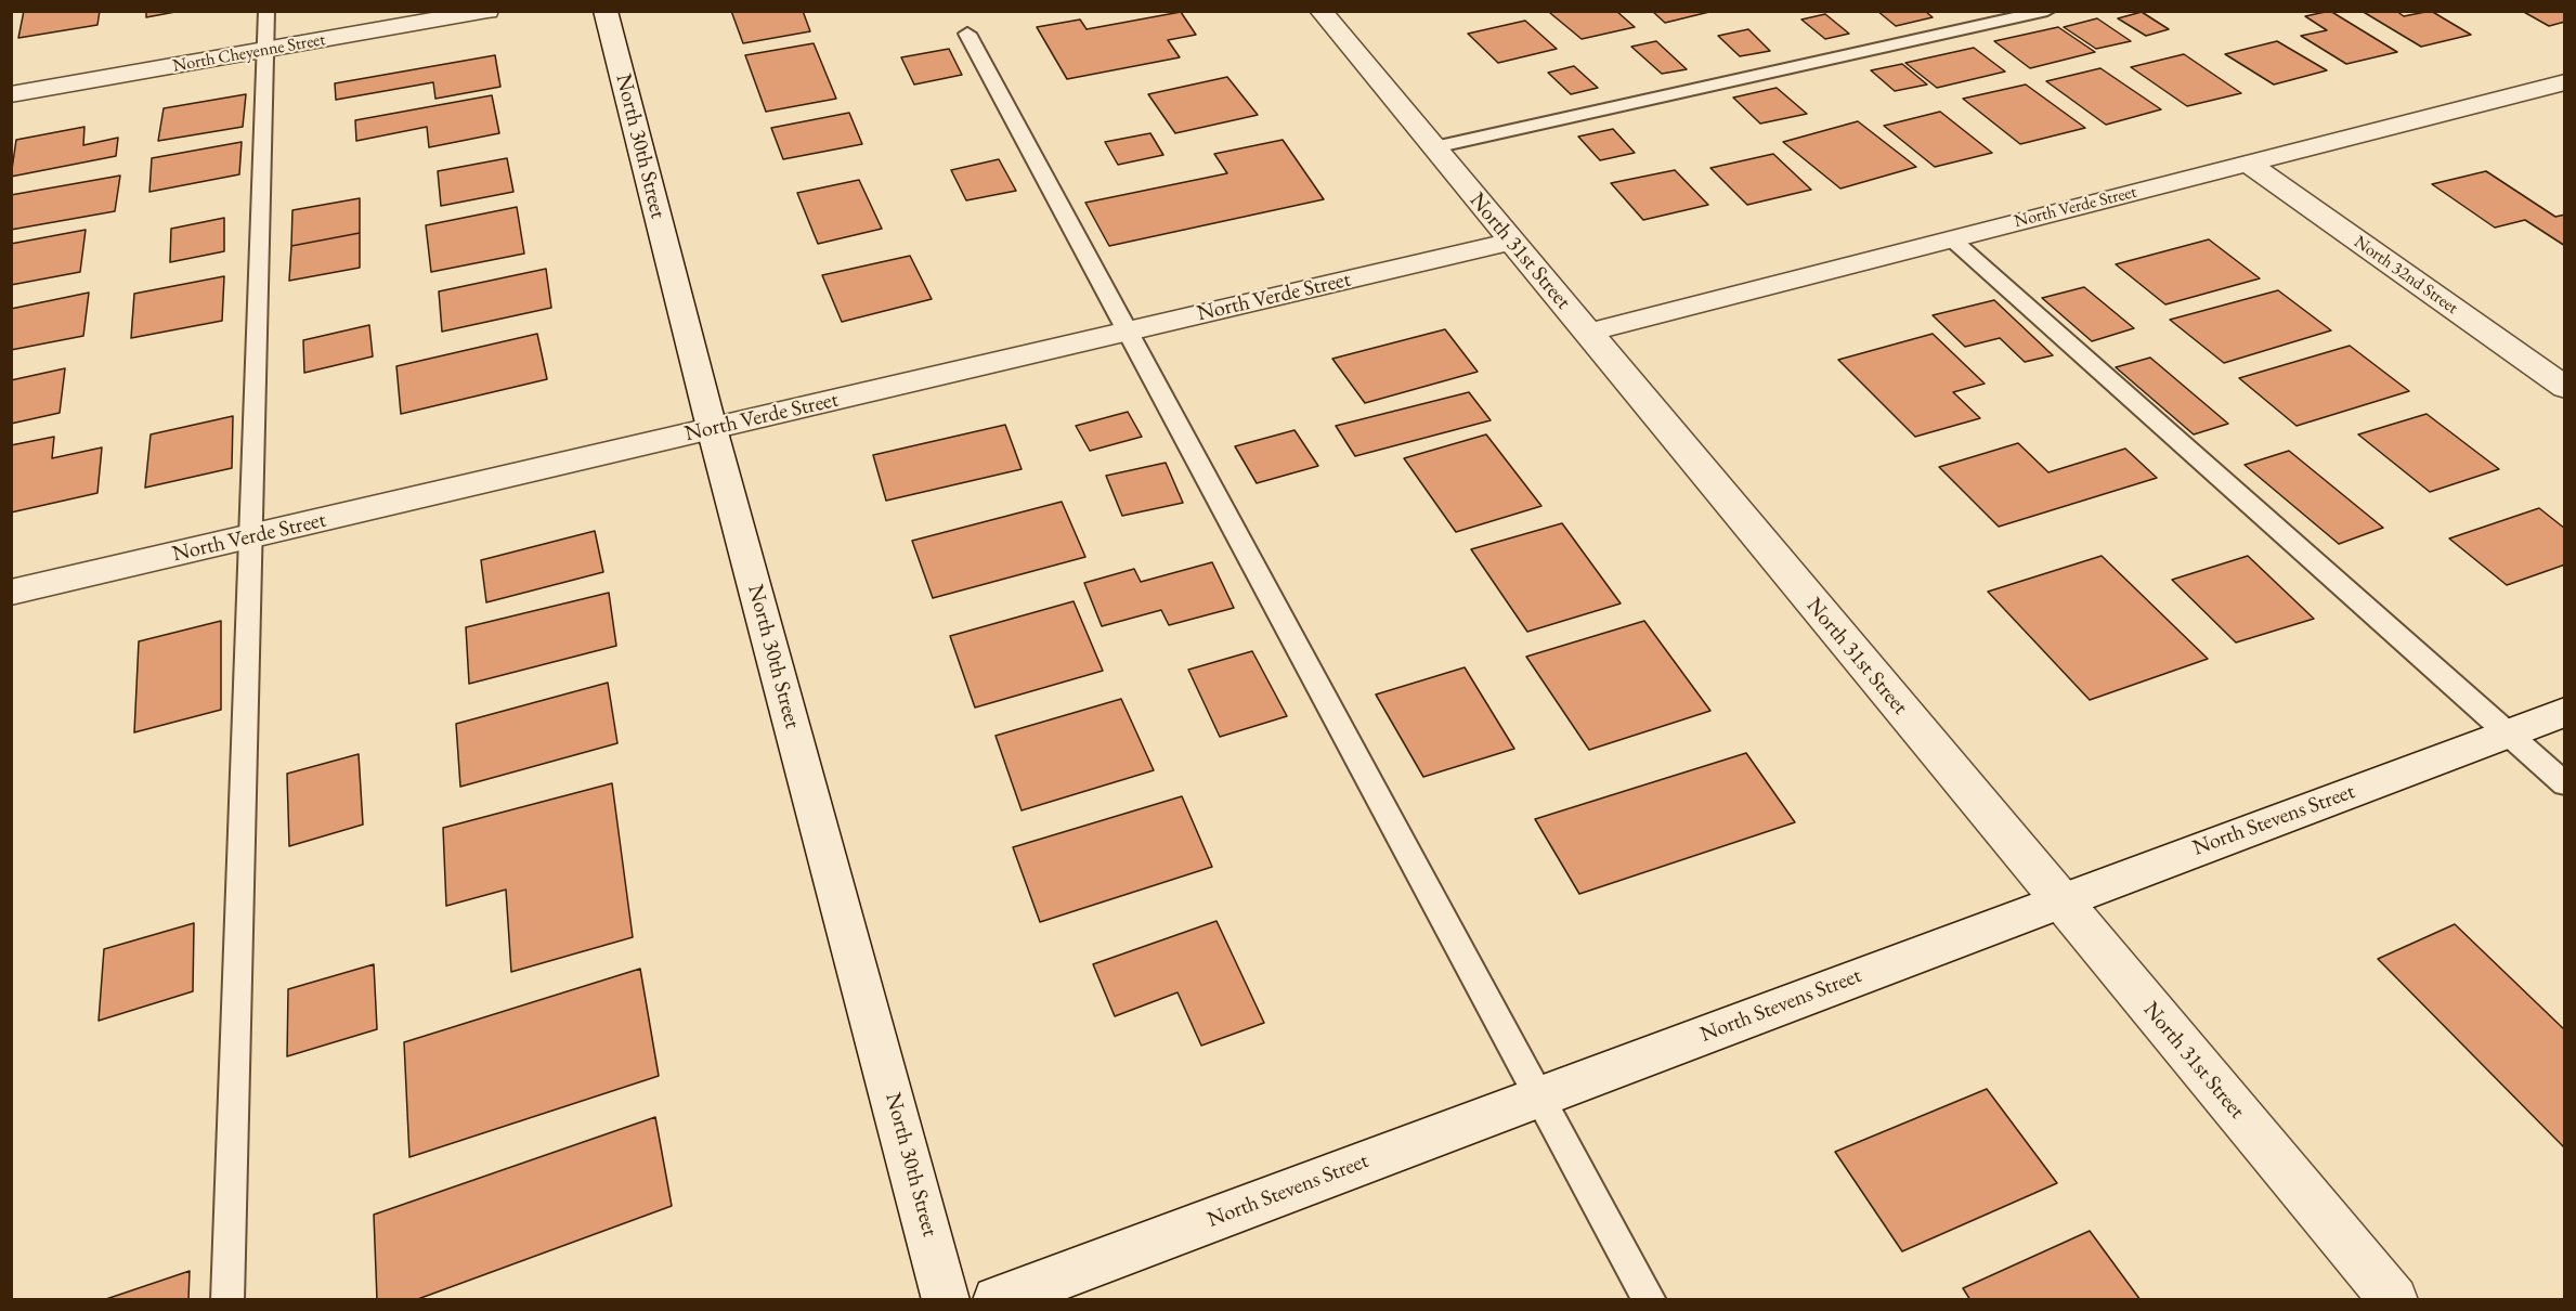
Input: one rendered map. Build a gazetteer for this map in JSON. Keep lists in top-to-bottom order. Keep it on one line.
{"streets":{"street":["North Cheyenne Street","North 30th Street","North Verde Street","North 31st Street","North 32nd Street","North Stevens Street"]},"crossings":[["North 30th Street","North Verde Street"],["North Verde Street","North 31st Street"],["North Verde Street","North 32nd Street"],["North 31st Street","North Stevens Street"]]}
